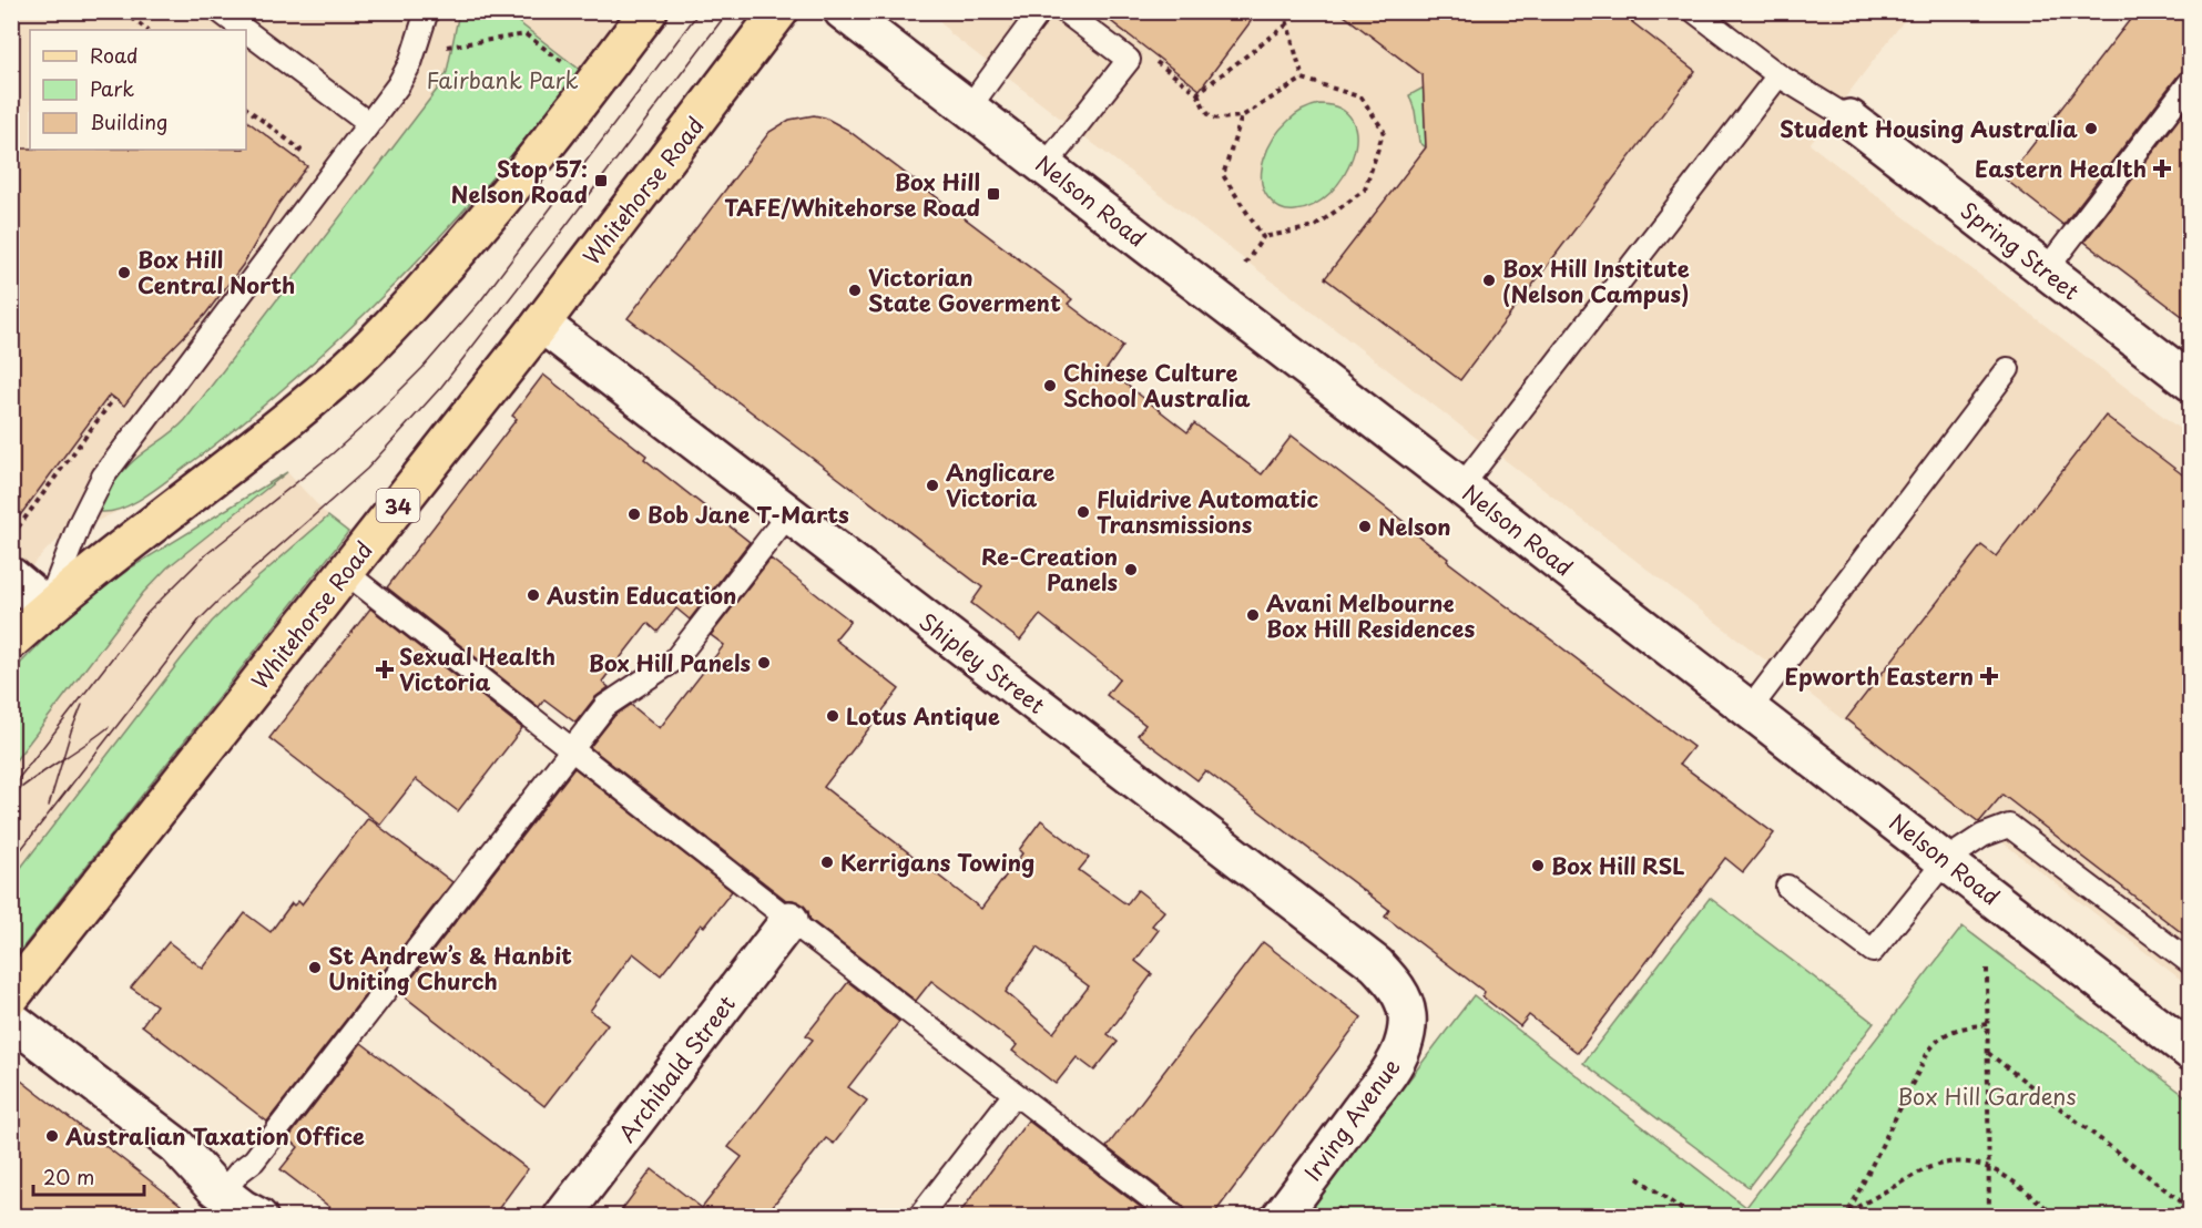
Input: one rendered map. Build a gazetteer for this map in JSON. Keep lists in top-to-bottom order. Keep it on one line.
{"streets":{"main road":["Whitehorse Road","34"],"street":["Nelson Road","Spring Street","Shipley Street","Archibald Street","Irving Avenue"]},"crossings":[["Whitehorse Road","Shipley Street"],["Shipley Street","Irving Avenue"]],"parks":["Fairbank Park","Box Hill Gardens"],"places":{"other":["Student Housing Australia","Box Hill Central North","Box Hill Institute (Nelson Campus)","Victorian State Goverment","Chinese Culture School Australia","Anglicare Victoria","Fluidrive Automatic Transmissions","Bob Jane T-Marts","Nelson","Re-Creation Panels","Austin Education","Avani Melbourne Box Hill Residences","Box Hill Panels","Lotus Antique","Kerrigans Towing","Box Hill RSL","St Andrew’s & Hanbit Uniting Church","Australian Taxation Office"],"health":["Eastern Health","Sexual Health Victoria","Epworth Eastern"],"transit":["Stop 57: Nelson Road","Box Hill TAFE/Whitehorse Road"]},"legend":["Road","Park","Building"],"scale_bar":"20 m"}
